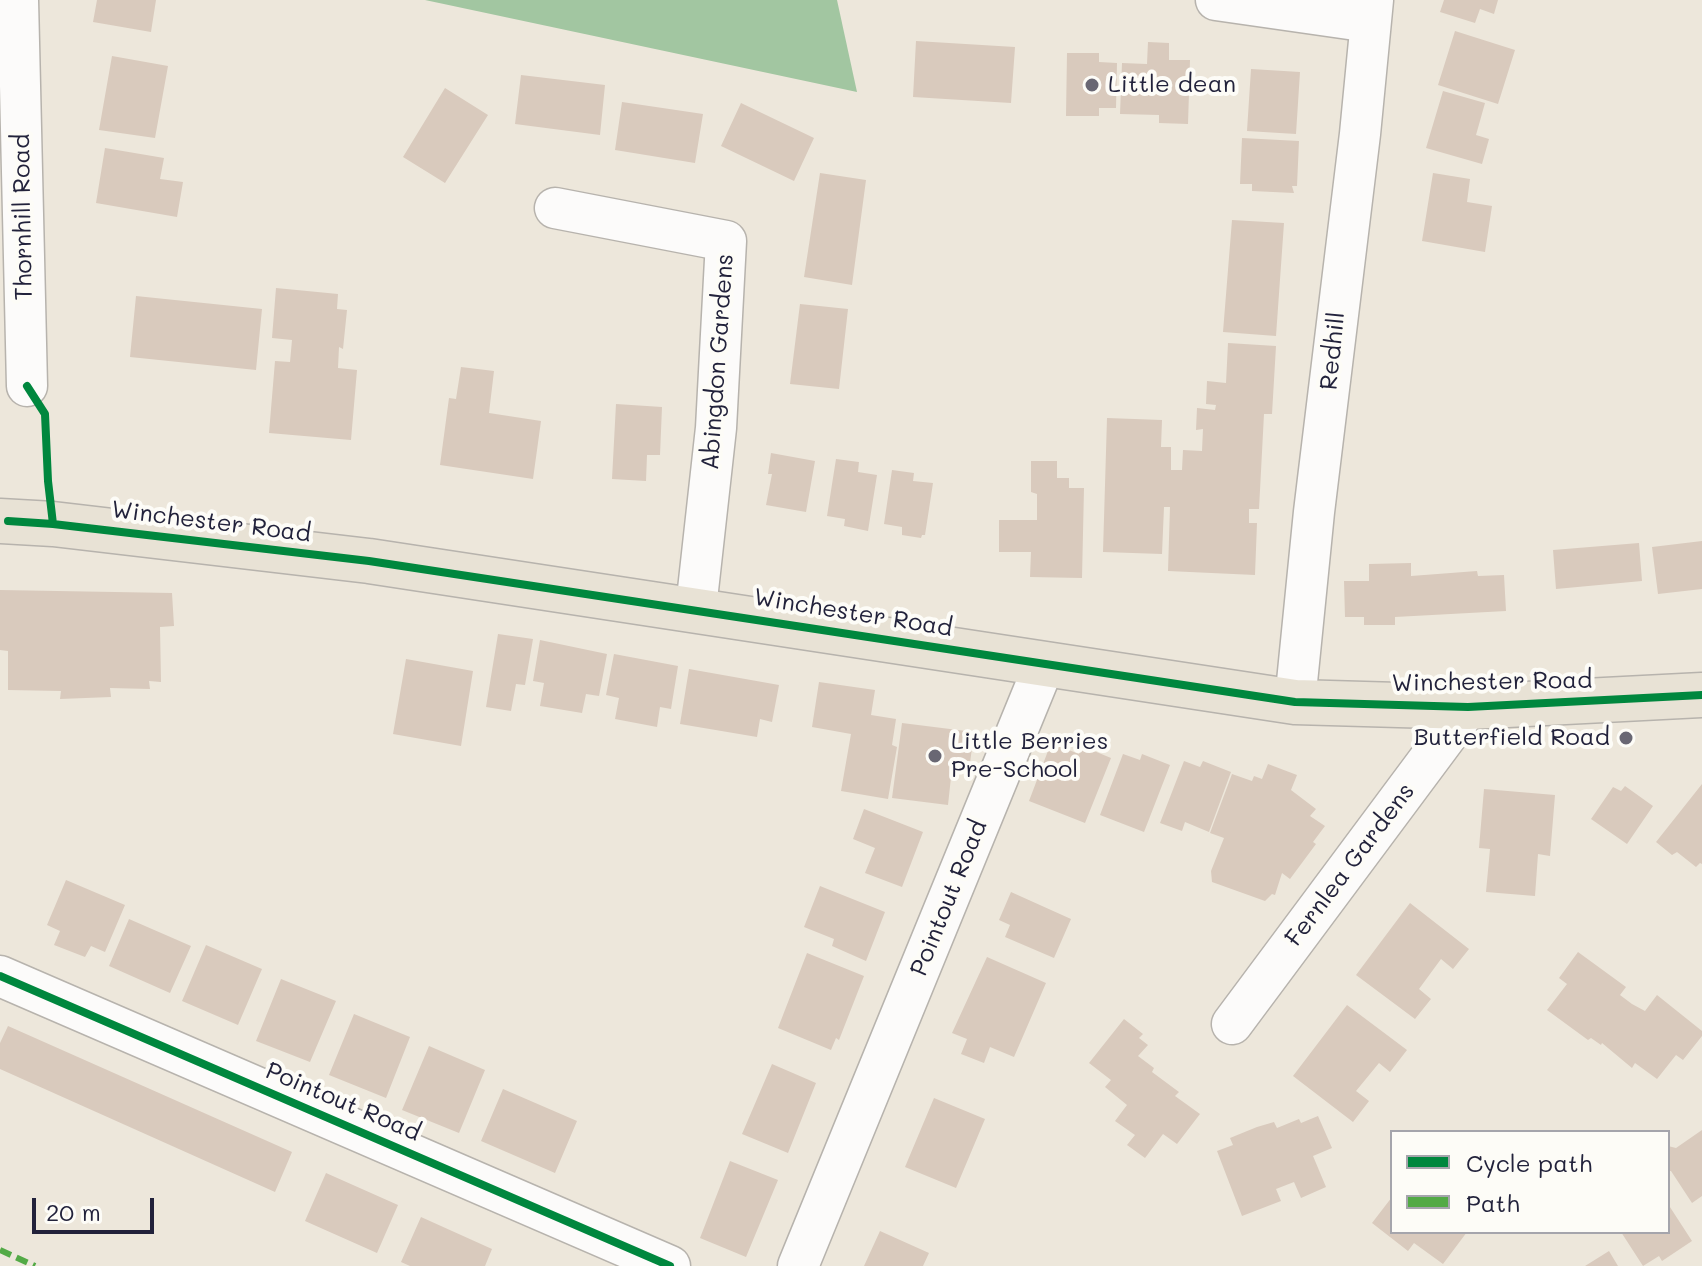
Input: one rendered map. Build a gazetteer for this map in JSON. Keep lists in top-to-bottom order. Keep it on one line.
{"streets":{"main road":["Winchester Road"],"street":["Thornhill Road","Redhill","Abingdon Gardens","Fernlea Gardens","Pointout Road"]},"crossings":[["Redhill","Winchester Road"],["Abingdon Gardens","Winchester Road"],["Winchester Road","Fernlea Gardens"],["Winchester Road","Pointout Road"]],"places":["Little dean","Butterfield Road","Little Berries Pre-School"],"legend":["Cycle path","Path"],"scale_bar":"20 m"}
